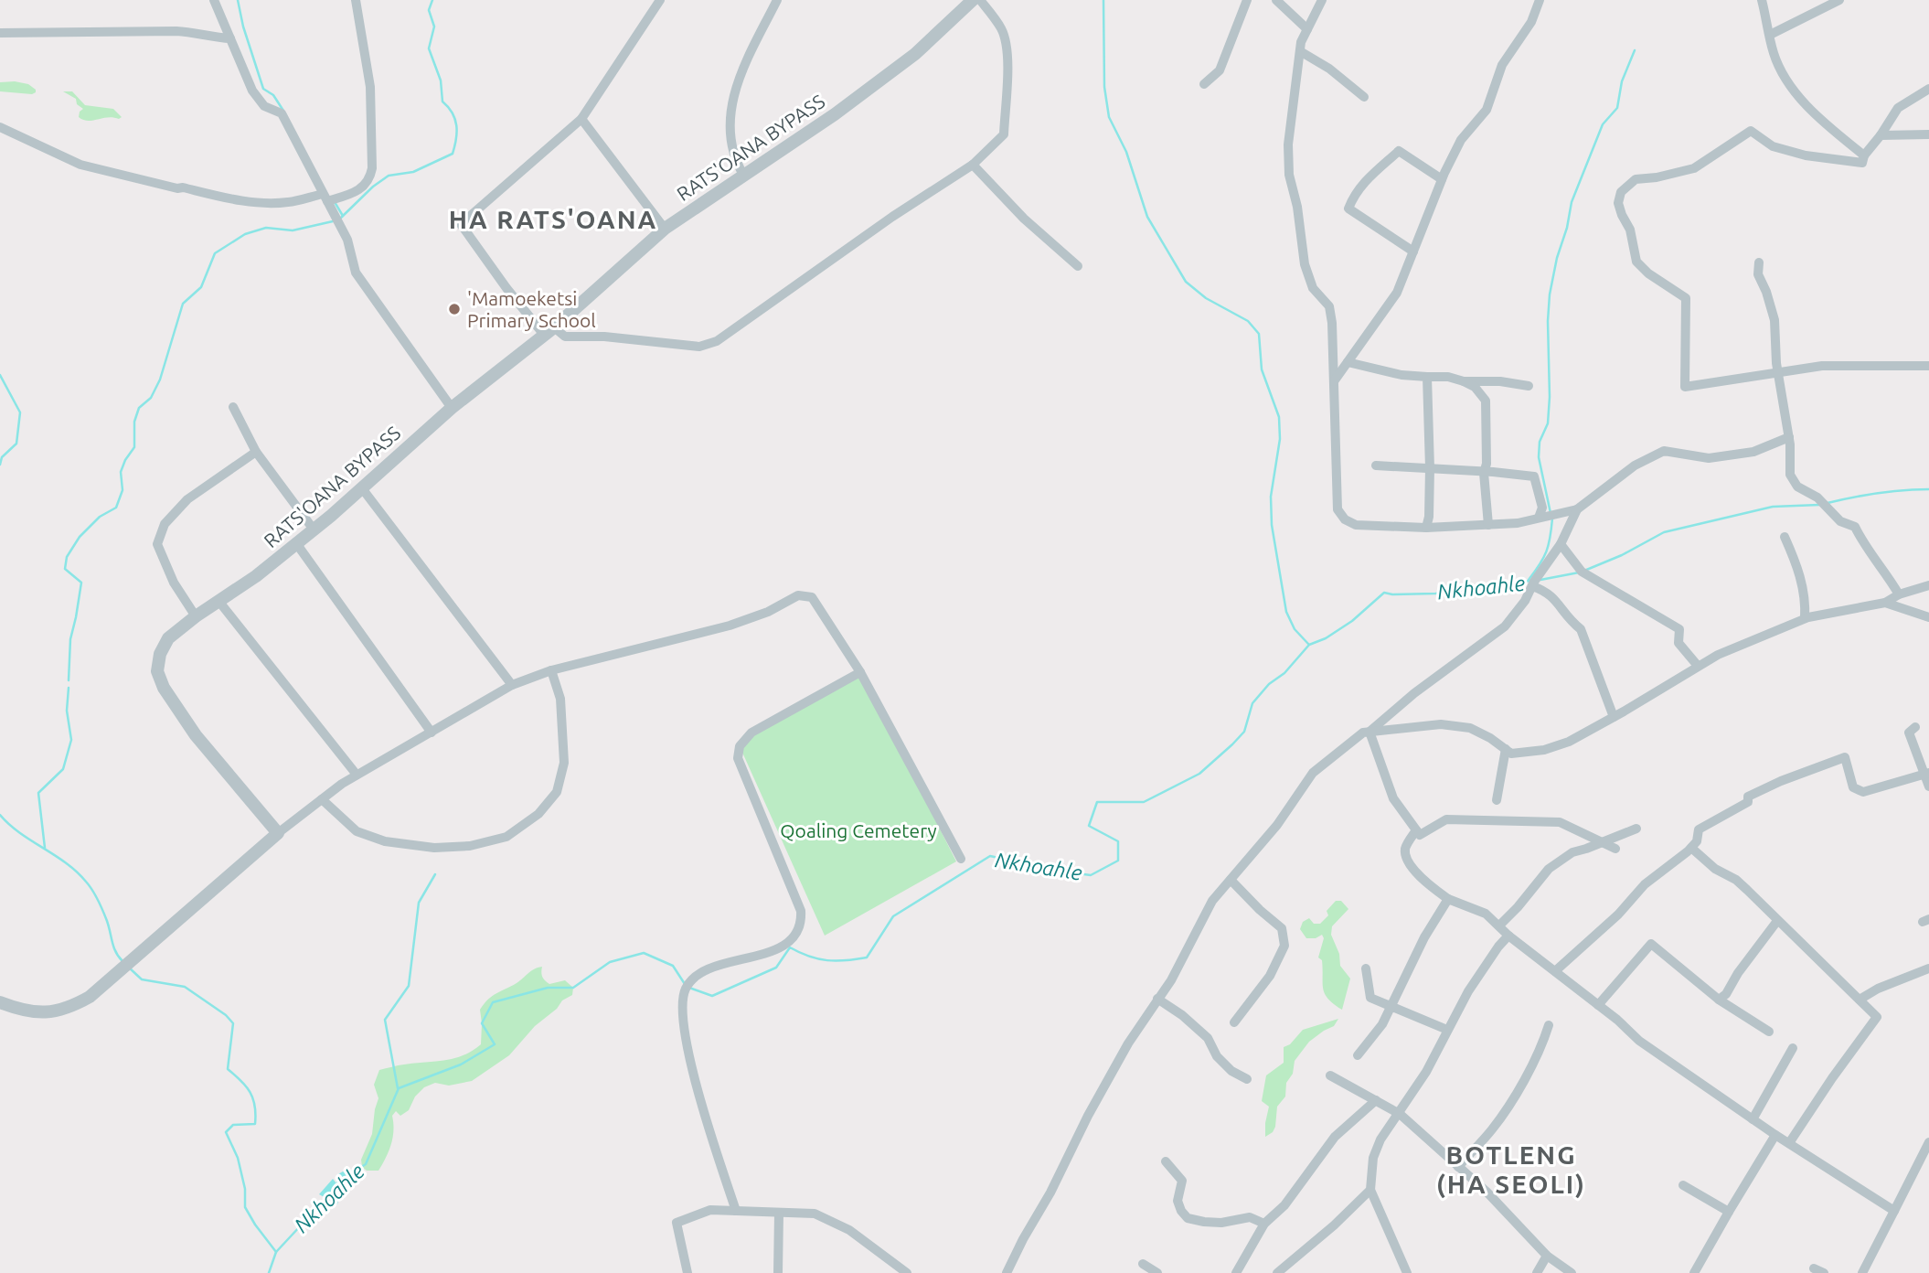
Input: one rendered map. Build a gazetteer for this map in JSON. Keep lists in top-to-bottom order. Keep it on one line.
{"streets":{"street":["RATS'OANA BYPASS"]},"districts":["HA RATS'OANA","BOTLENG (HA SEOLI)"],"water":["Nkhoahle"],"parks":["Qoaling Cemetery"],"places":["'Mamoeketsi Primary School"]}
